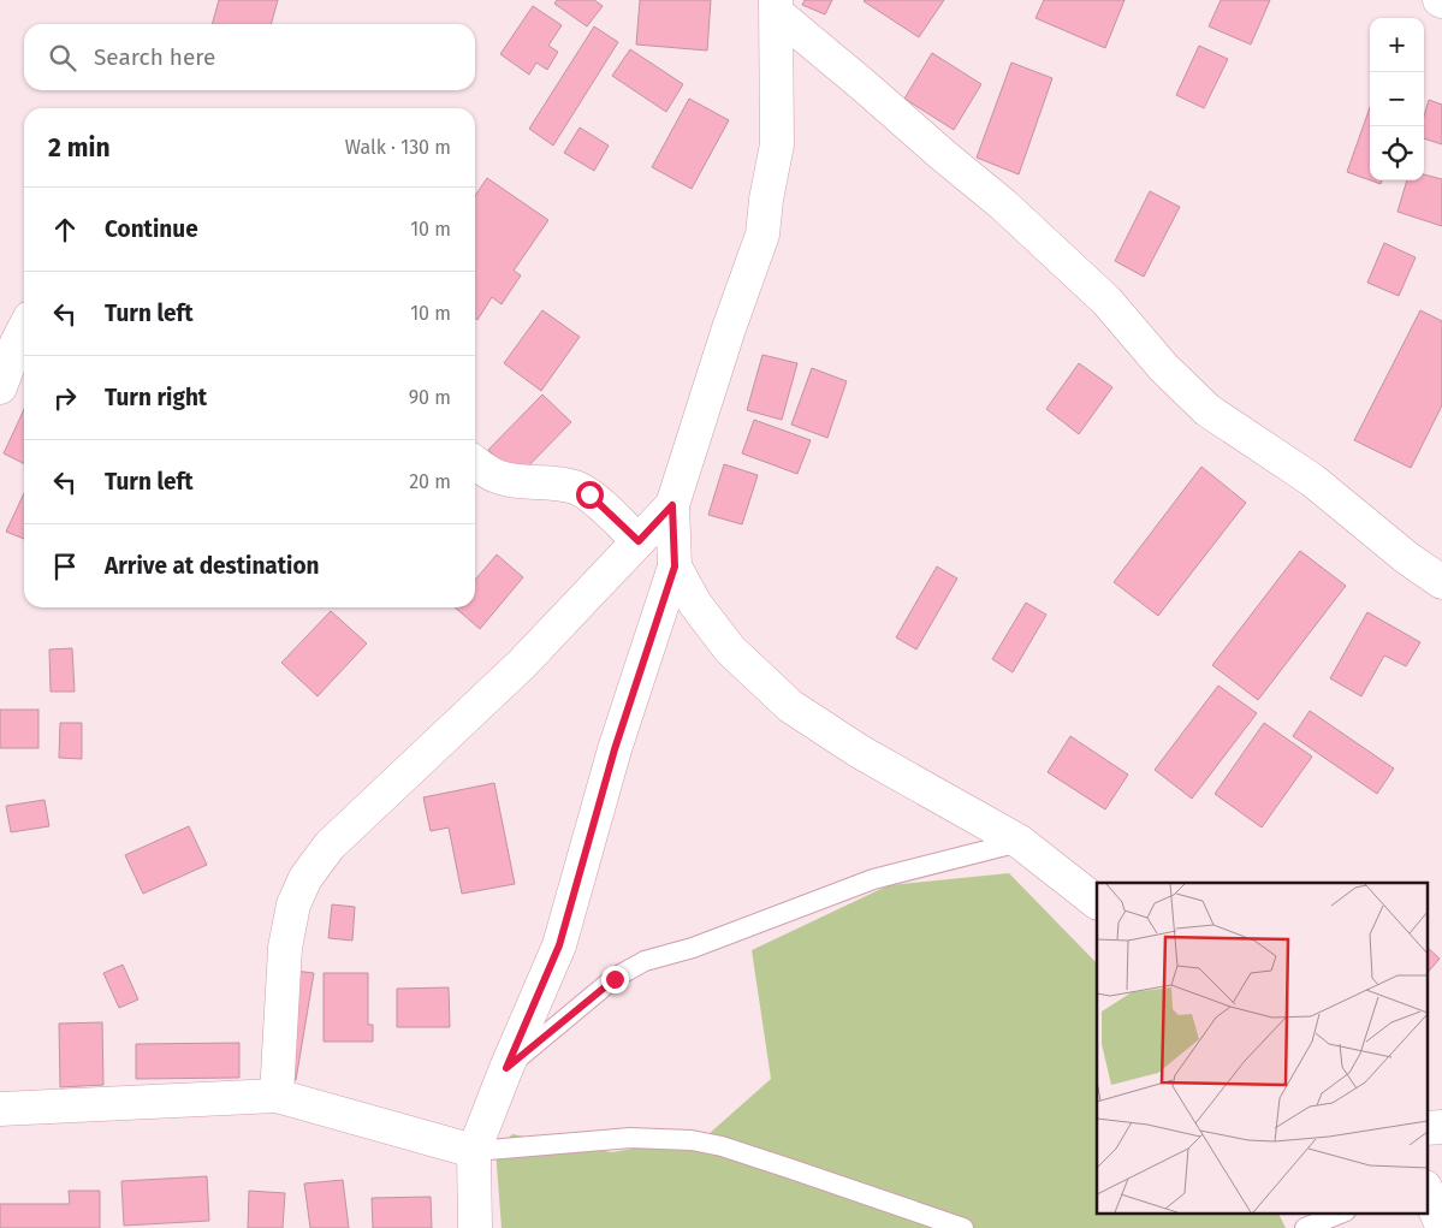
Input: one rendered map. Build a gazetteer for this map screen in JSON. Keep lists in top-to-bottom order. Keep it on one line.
{"page":{"map_buttons":["+","−"],"search":"Search here","heading":["2 min","Walk · 130 m"],"list":[["Continue","10 m"],["Turn left","10 m"],["Turn right","90 m"],["Turn left","20 m"],"Arrive at destination"]}}
